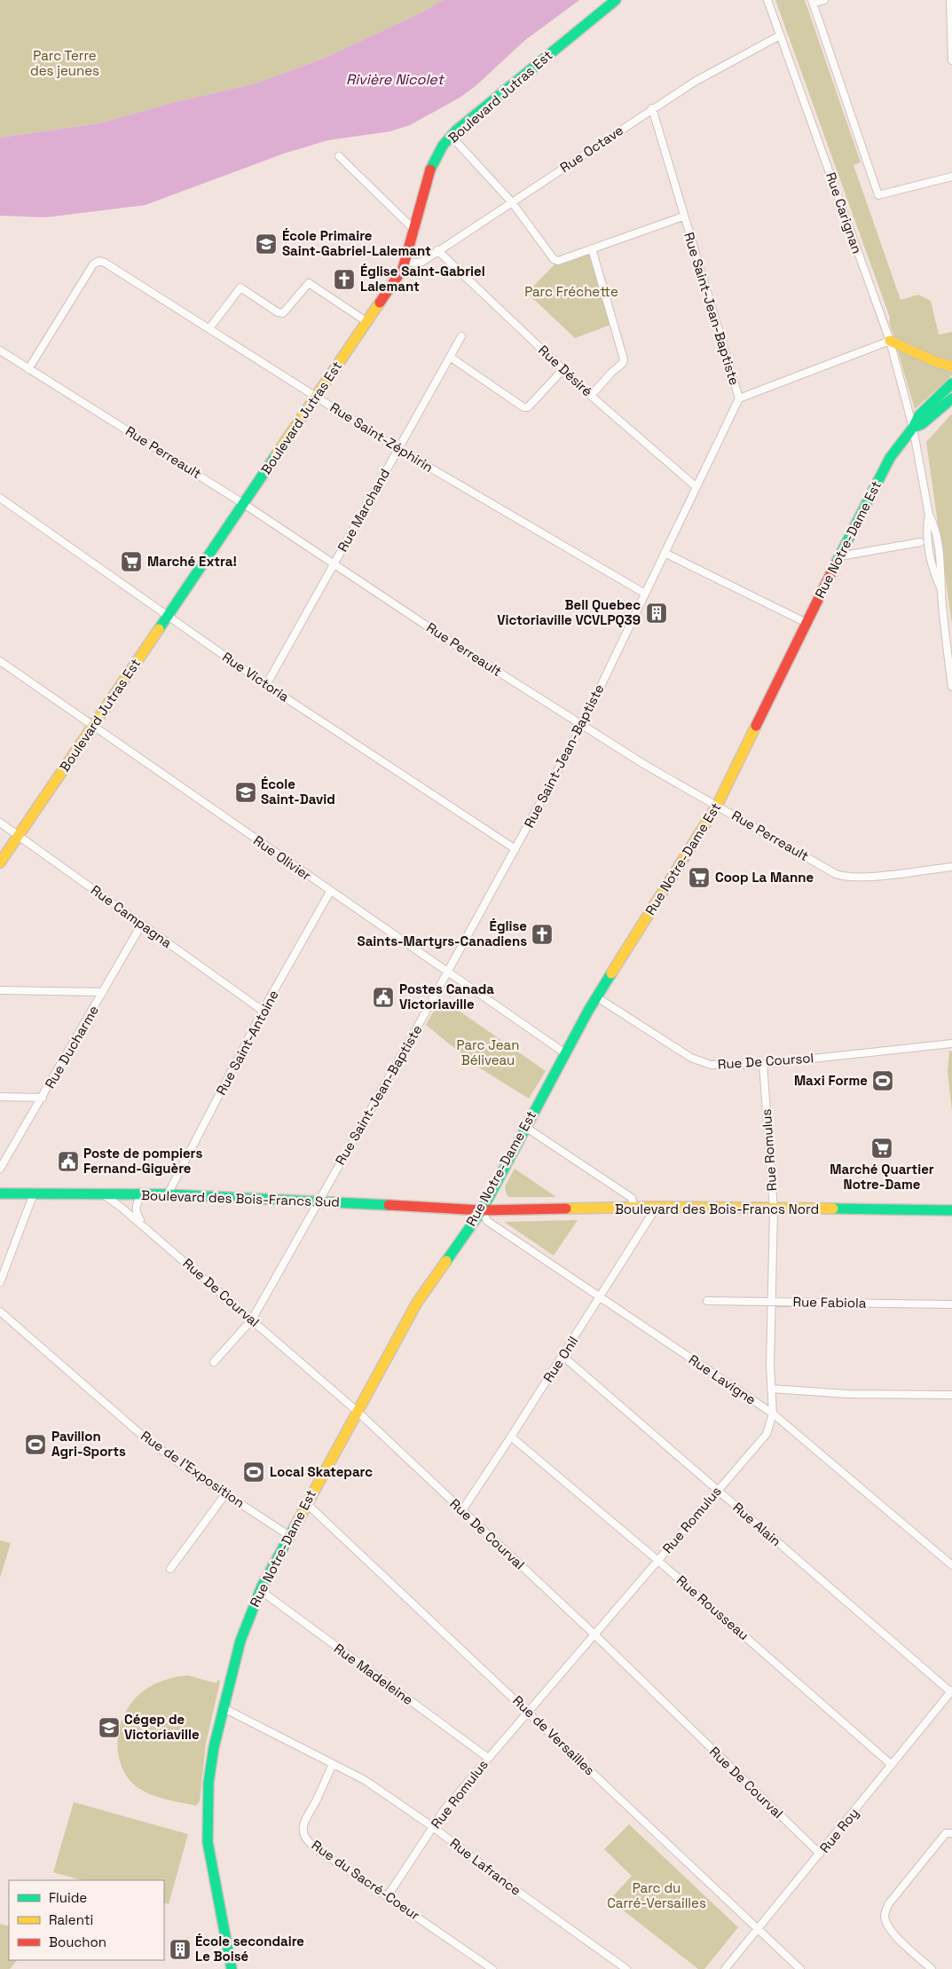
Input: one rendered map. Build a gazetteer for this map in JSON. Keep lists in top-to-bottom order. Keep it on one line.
{"streets":{"street":["Boulevard Jutras Est","Rue Octave","Rue Carignan","Rue Saint-Jean-Baptiste","Rue Désiré","Rue Saint-Zéphirin","Rue Perreault","Rue Marchand","Rue Notre-Dame Est","Rue Victoria","Rue Olivier","Rue Campagna","Rue Saint-Antoine","Rue Ducharme","Rue De Coursol","Rue Romulus","Boulevard des Bois-Francs Sud","Boulevard des Bois-Francs Nord","Rue De Courval","Rue Fabiola","Rue Onil","Rue Lavigne","Rue de l'Exposition","Rue Alain","Rue Rousseau","Rue Madeleine","Rue de Versailles","Rue Roy","Rue Lafrance","Rue du Sacré-Coeur"]},"crossings":[["Boulevard Jutras Est","Rue Octave"],["Boulevard Jutras Est","Rue Saint-Zéphirin"],["Boulevard Jutras Est","Rue Perreault"],["Boulevard Jutras Est","Rue Victoria"],["Boulevard Jutras Est","Rue Olivier"],["Boulevard Jutras Est","Rue Campagna"],["Rue Octave","Rue Carignan"],["Rue Octave","Rue Saint-Jean-Baptiste"],["Rue Octave","Rue Désiré"],["Rue Carignan","Rue Notre-Dame Est"],["Rue Saint-Jean-Baptiste","Rue Désiré"],["Rue Saint-Jean-Baptiste","Rue Saint-Zéphirin"],["Rue Saint-Jean-Baptiste","Rue Perreault"],["Rue Saint-Jean-Baptiste","Rue Victoria"],["Rue Saint-Jean-Baptiste","Rue Olivier"],["Rue Saint-Jean-Baptiste","Boulevard des Bois-Francs Sud"],["Rue Saint-Jean-Baptiste","Rue De Courval"],["Rue Saint-Zéphirin","Rue Perreault"],["Rue Saint-Zéphirin","Rue Marchand"],["Rue Perreault","Rue Marchand"],["Rue Perreault","Rue Notre-Dame Est"],["Rue Marchand","Rue Victoria"],["Rue Notre-Dame Est","Rue Olivier"],["Rue Notre-Dame Est","Rue De Coursol"],["Rue Notre-Dame Est","Boulevard des Bois-Francs Sud"],["Rue Notre-Dame Est","Boulevard des Bois-Francs Nord"],["Rue Notre-Dame Est","Rue De Courval"],["Rue Notre-Dame Est","Rue Lavigne"],["Rue Notre-Dame Est","Rue de l'Exposition"],["Rue Notre-Dame Est","Rue Madeleine"],["Rue Notre-Dame Est","Rue de Versailles"],["Rue Notre-Dame Est","Rue Lafrance"],["Rue Olivier","Rue Saint-Antoine"],["Rue Campagna","Rue Saint-Antoine"],["Rue Campagna","Rue Ducharme"],["Rue Saint-Antoine","Boulevard des Bois-Francs Sud"],["Rue De Coursol","Rue Romulus"],["Rue Romulus","Boulevard des Bois-Francs Nord"],["Rue Romulus","Rue De Courval"],["Rue Romulus","Rue Fabiola"],["Rue Romulus","Rue Lavigne"],["Rue Romulus","Rue Alain"],["Rue Romulus","Rue Rousseau"],["Rue Romulus","Rue Madeleine"],["Rue Romulus","Rue de Versailles"],["Rue Romulus","Rue Lafrance"],["Rue Romulus","Rue du Sacré-Coeur"],["Boulevard des Bois-Francs Sud","Boulevard des Bois-Francs Nord"],["Boulevard des Bois-Francs Sud","Rue De Courval"],["Boulevard des Bois-Francs Sud","Rue Lavigne"],["Boulevard des Bois-Francs Nord","Rue Onil"],["Boulevard des Bois-Francs Nord","Rue Lavigne"],["Rue De Courval","Rue Onil"],["Rue De Courval","Rue Roy"],["Rue Onil","Rue Lavigne"],["Rue Onil","Rue Alain"],["Rue Onil","Rue Rousseau"],["Rue Alain","Rue Roy"],["Rue Rousseau","Rue Roy"],["Rue de Versailles","Rue Roy"],["Rue Lafrance","Rue du Sacré-Coeur"]],"water":["Rivière Nicolet"],"parks":["Parc Terre des jeunes","Parc Fréchette","Parc Jean Béliveau","Parc du Carré-Versailles"],"places":{"school or university":["École Primaire Saint-Gabriel-Lalemant","École Saint-David","Cégep de Victoriaville"],"church":["Église Saint-Gabriel Lalemant","Église Saints-Martyrs-Canadiens"],"supermarket":["Marché Extra!","Coop La Manne","Marché Quartier Notre-Dame"],"building":["Bell Quebec Victoriaville VCVLPQ39","École secondaire Le Boisé"],"public building":["Postes Canada Victoriaville","Poste de pompiers Fernand-Giguère"],"sports":["Maxi Forme","Pavillon Agri-Sports","Local Skateparc"]},"legend":["Fluide","Ralenti","Bouchon"]}
